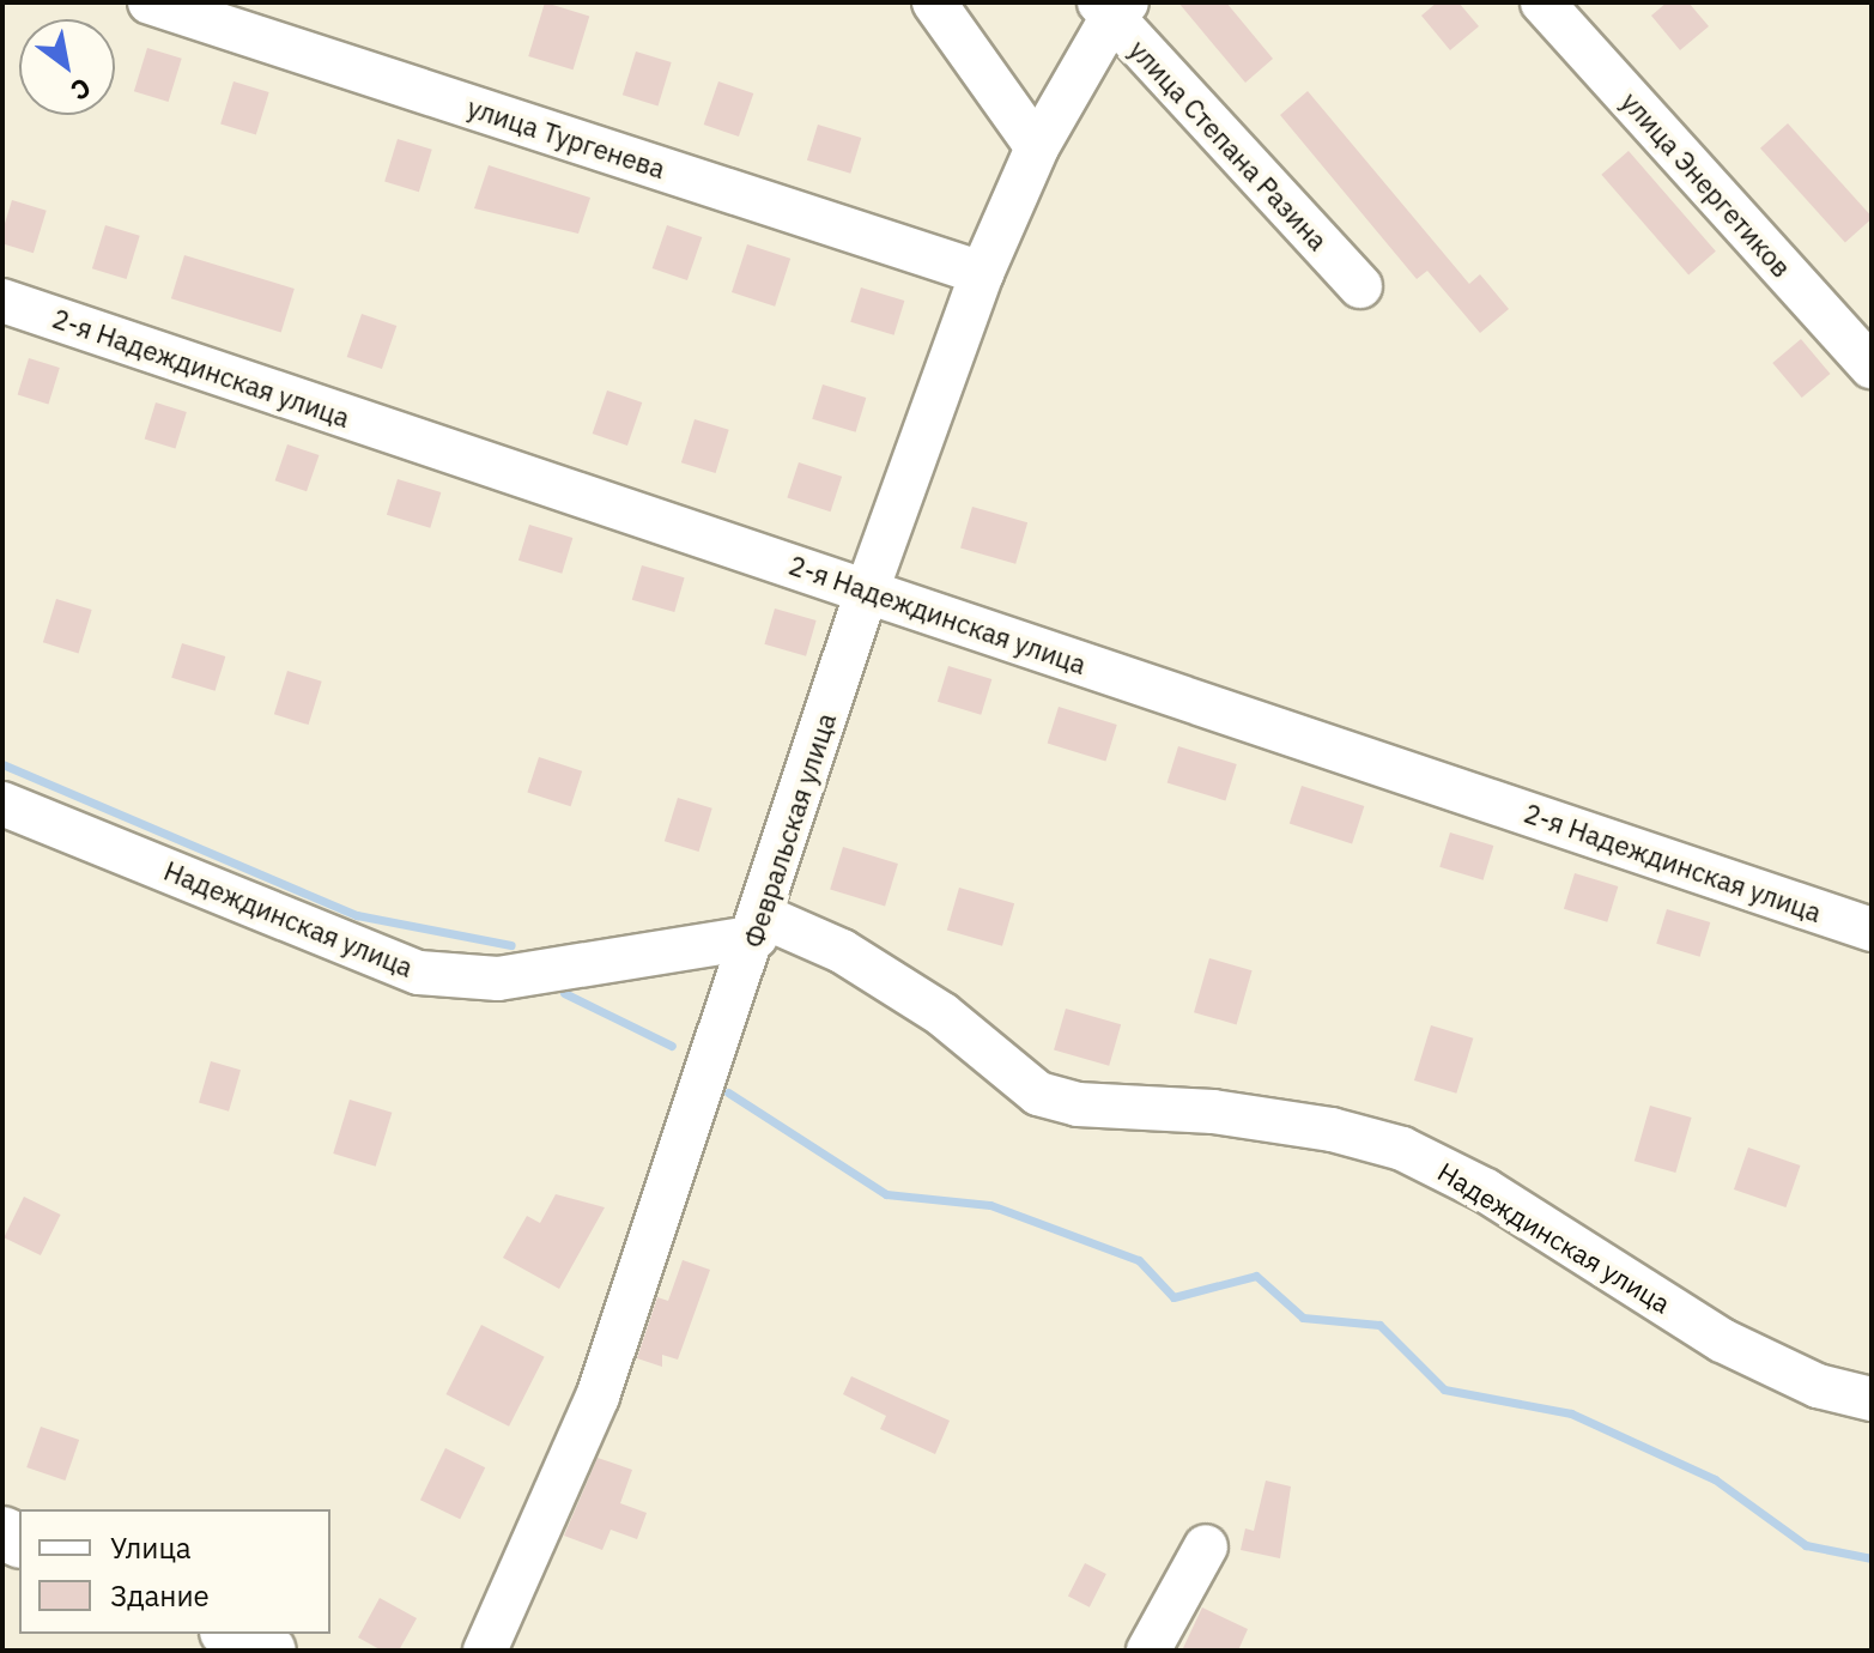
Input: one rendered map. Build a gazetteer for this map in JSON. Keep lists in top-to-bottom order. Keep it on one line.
{"streets":{"street":["улица Тургенева","улица Степана Разина","улица Энергетиков","2-я Надеждинская улица","Февральская улица","Надеждинская улица"]},"crossings":[["улица Тургенева","Февральская улица"],["улица Степана Разина","Февральская улица"],["2-я Надеждинская улица","Февральская улица"],["Февральская улица","Надеждинская улица"]],"legend":["Улица","Здание"],"north":"bottom right"}
